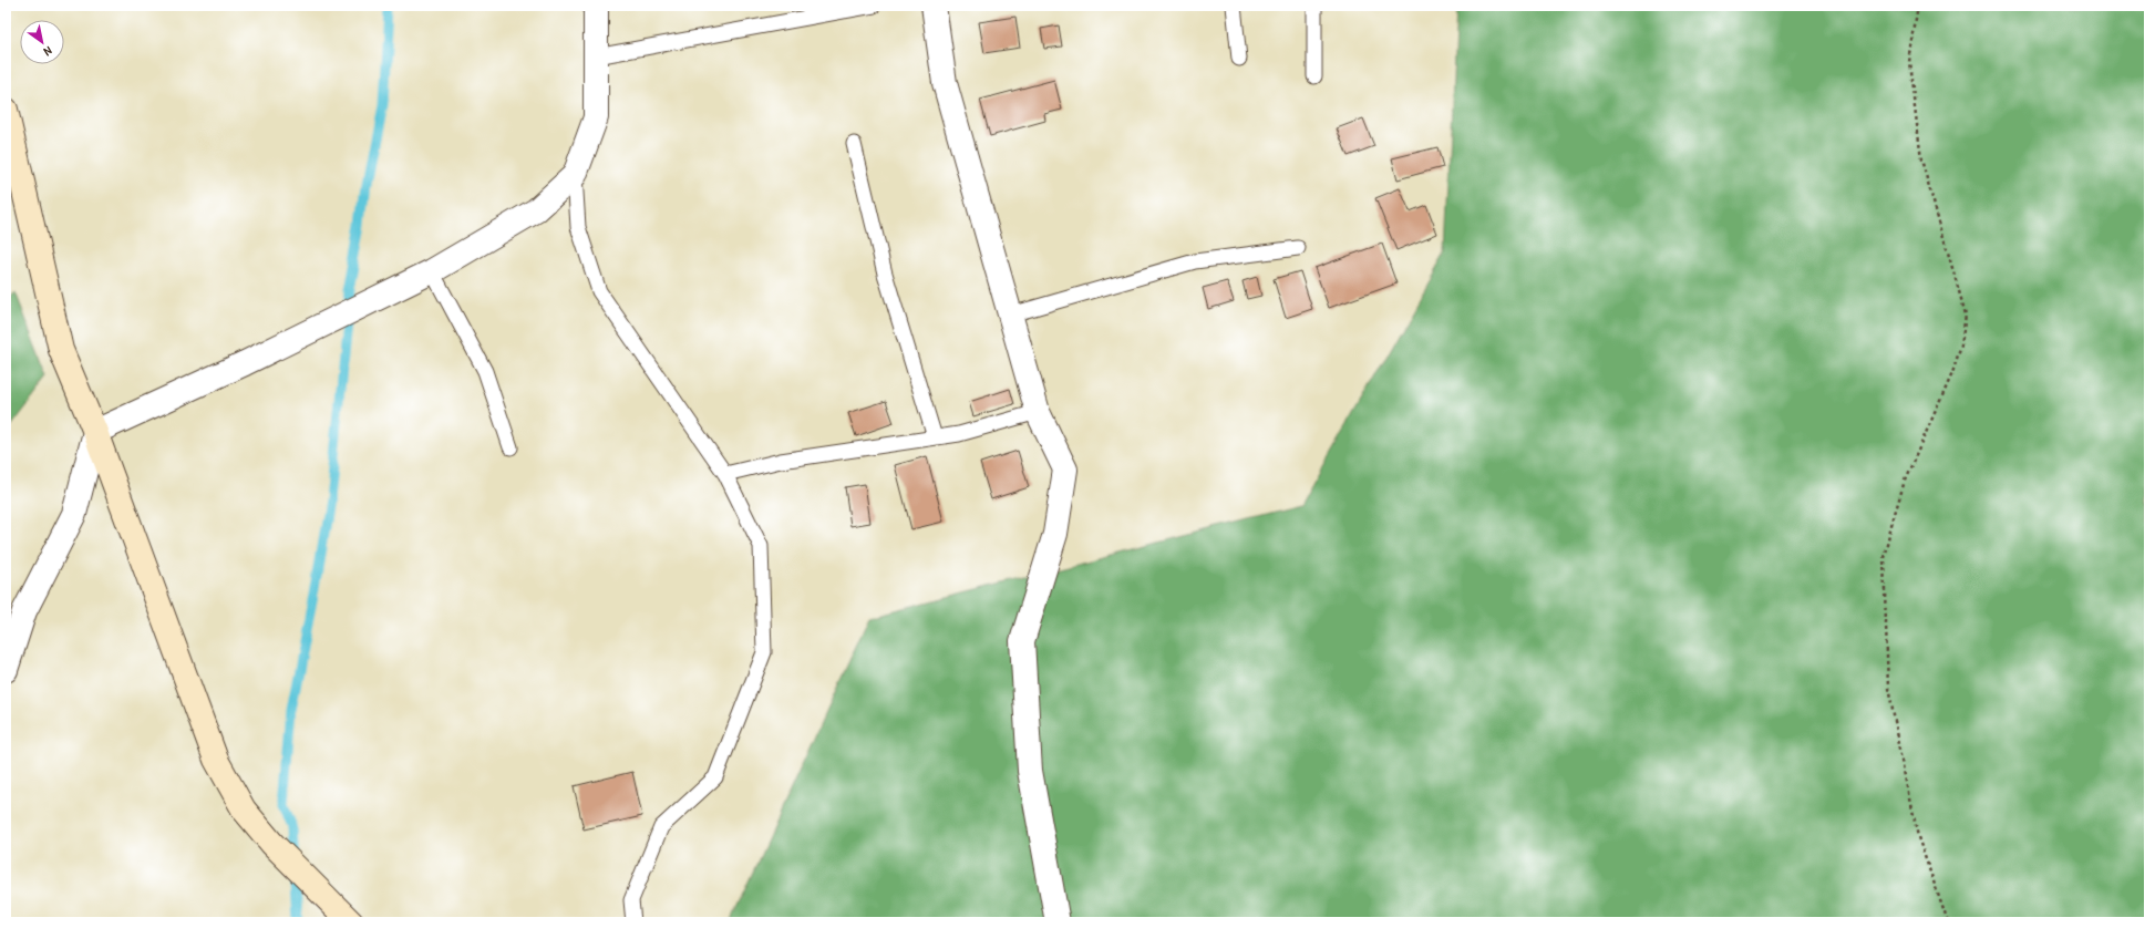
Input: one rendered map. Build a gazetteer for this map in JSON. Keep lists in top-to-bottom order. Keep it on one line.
{"north":"bottom right"}
